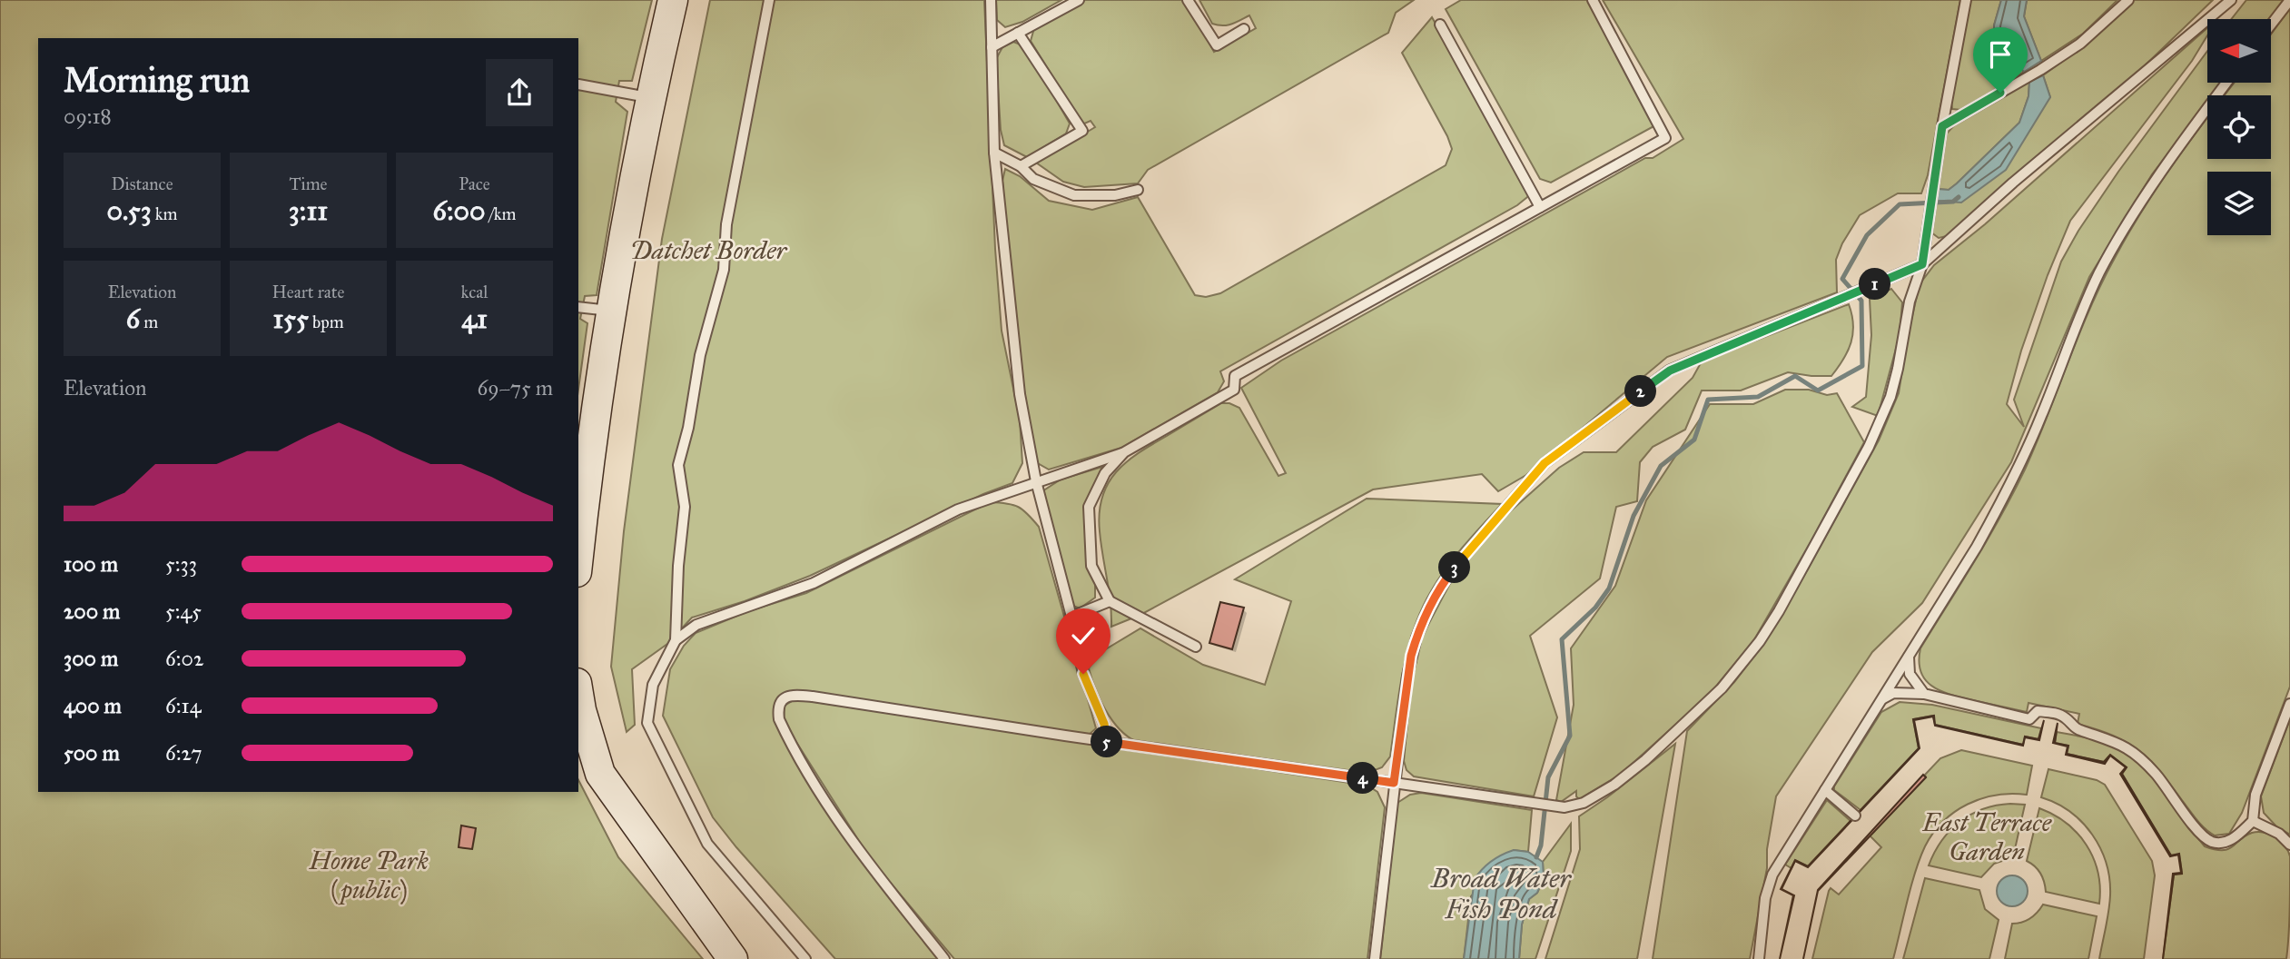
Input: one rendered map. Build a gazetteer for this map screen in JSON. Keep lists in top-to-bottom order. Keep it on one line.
{"water":["Broad Water Fish Pond"],"parks":["Datchet Border","East Terrace Garden","Home Park (public)"],"north":"left","page":{"heading":["Morning run","09:18"],"stats":[["Distance","0.53 km"],["Time","3:11"],["Pace","6:00 /km"],["Elevation","6 m"],["Heart rate","155 bpm"],["kcal","41"]],"pins":["1","2","3","5","4"],"chart":["Elevation","69–75 m"],"list":[{"name":"100 m","note":"5:33"},{"name":"200 m","note":"5:45"},{"name":"300 m","note":"6:02"},{"name":"400 m","note":"6:14"},{"name":"500 m","note":"6:27"}]}}
